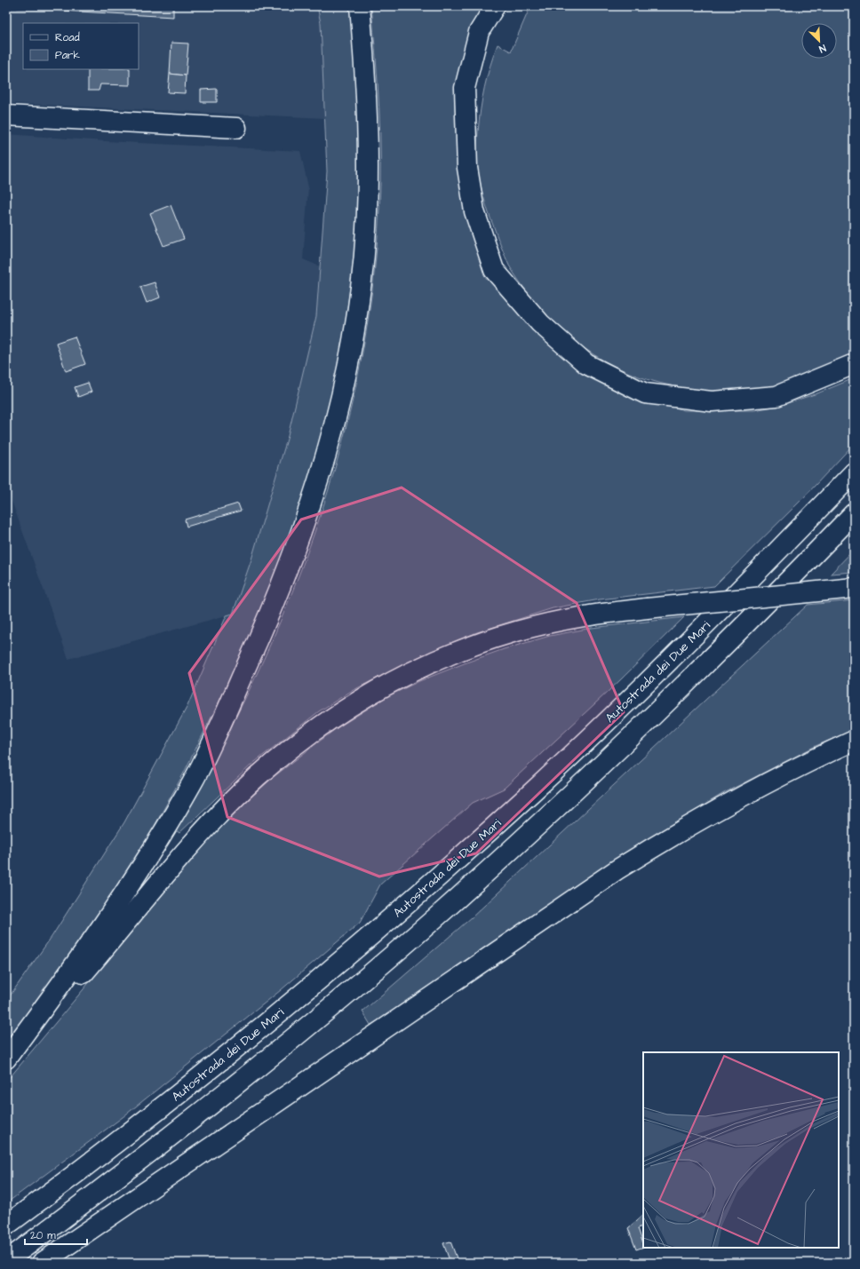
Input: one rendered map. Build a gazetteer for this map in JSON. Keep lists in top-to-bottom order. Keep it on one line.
{"streets":{"main road":["Autostrada dei Due Mari"]},"legend":["Road","Park"],"scale_bar":"20 m","north":"bottom right"}
